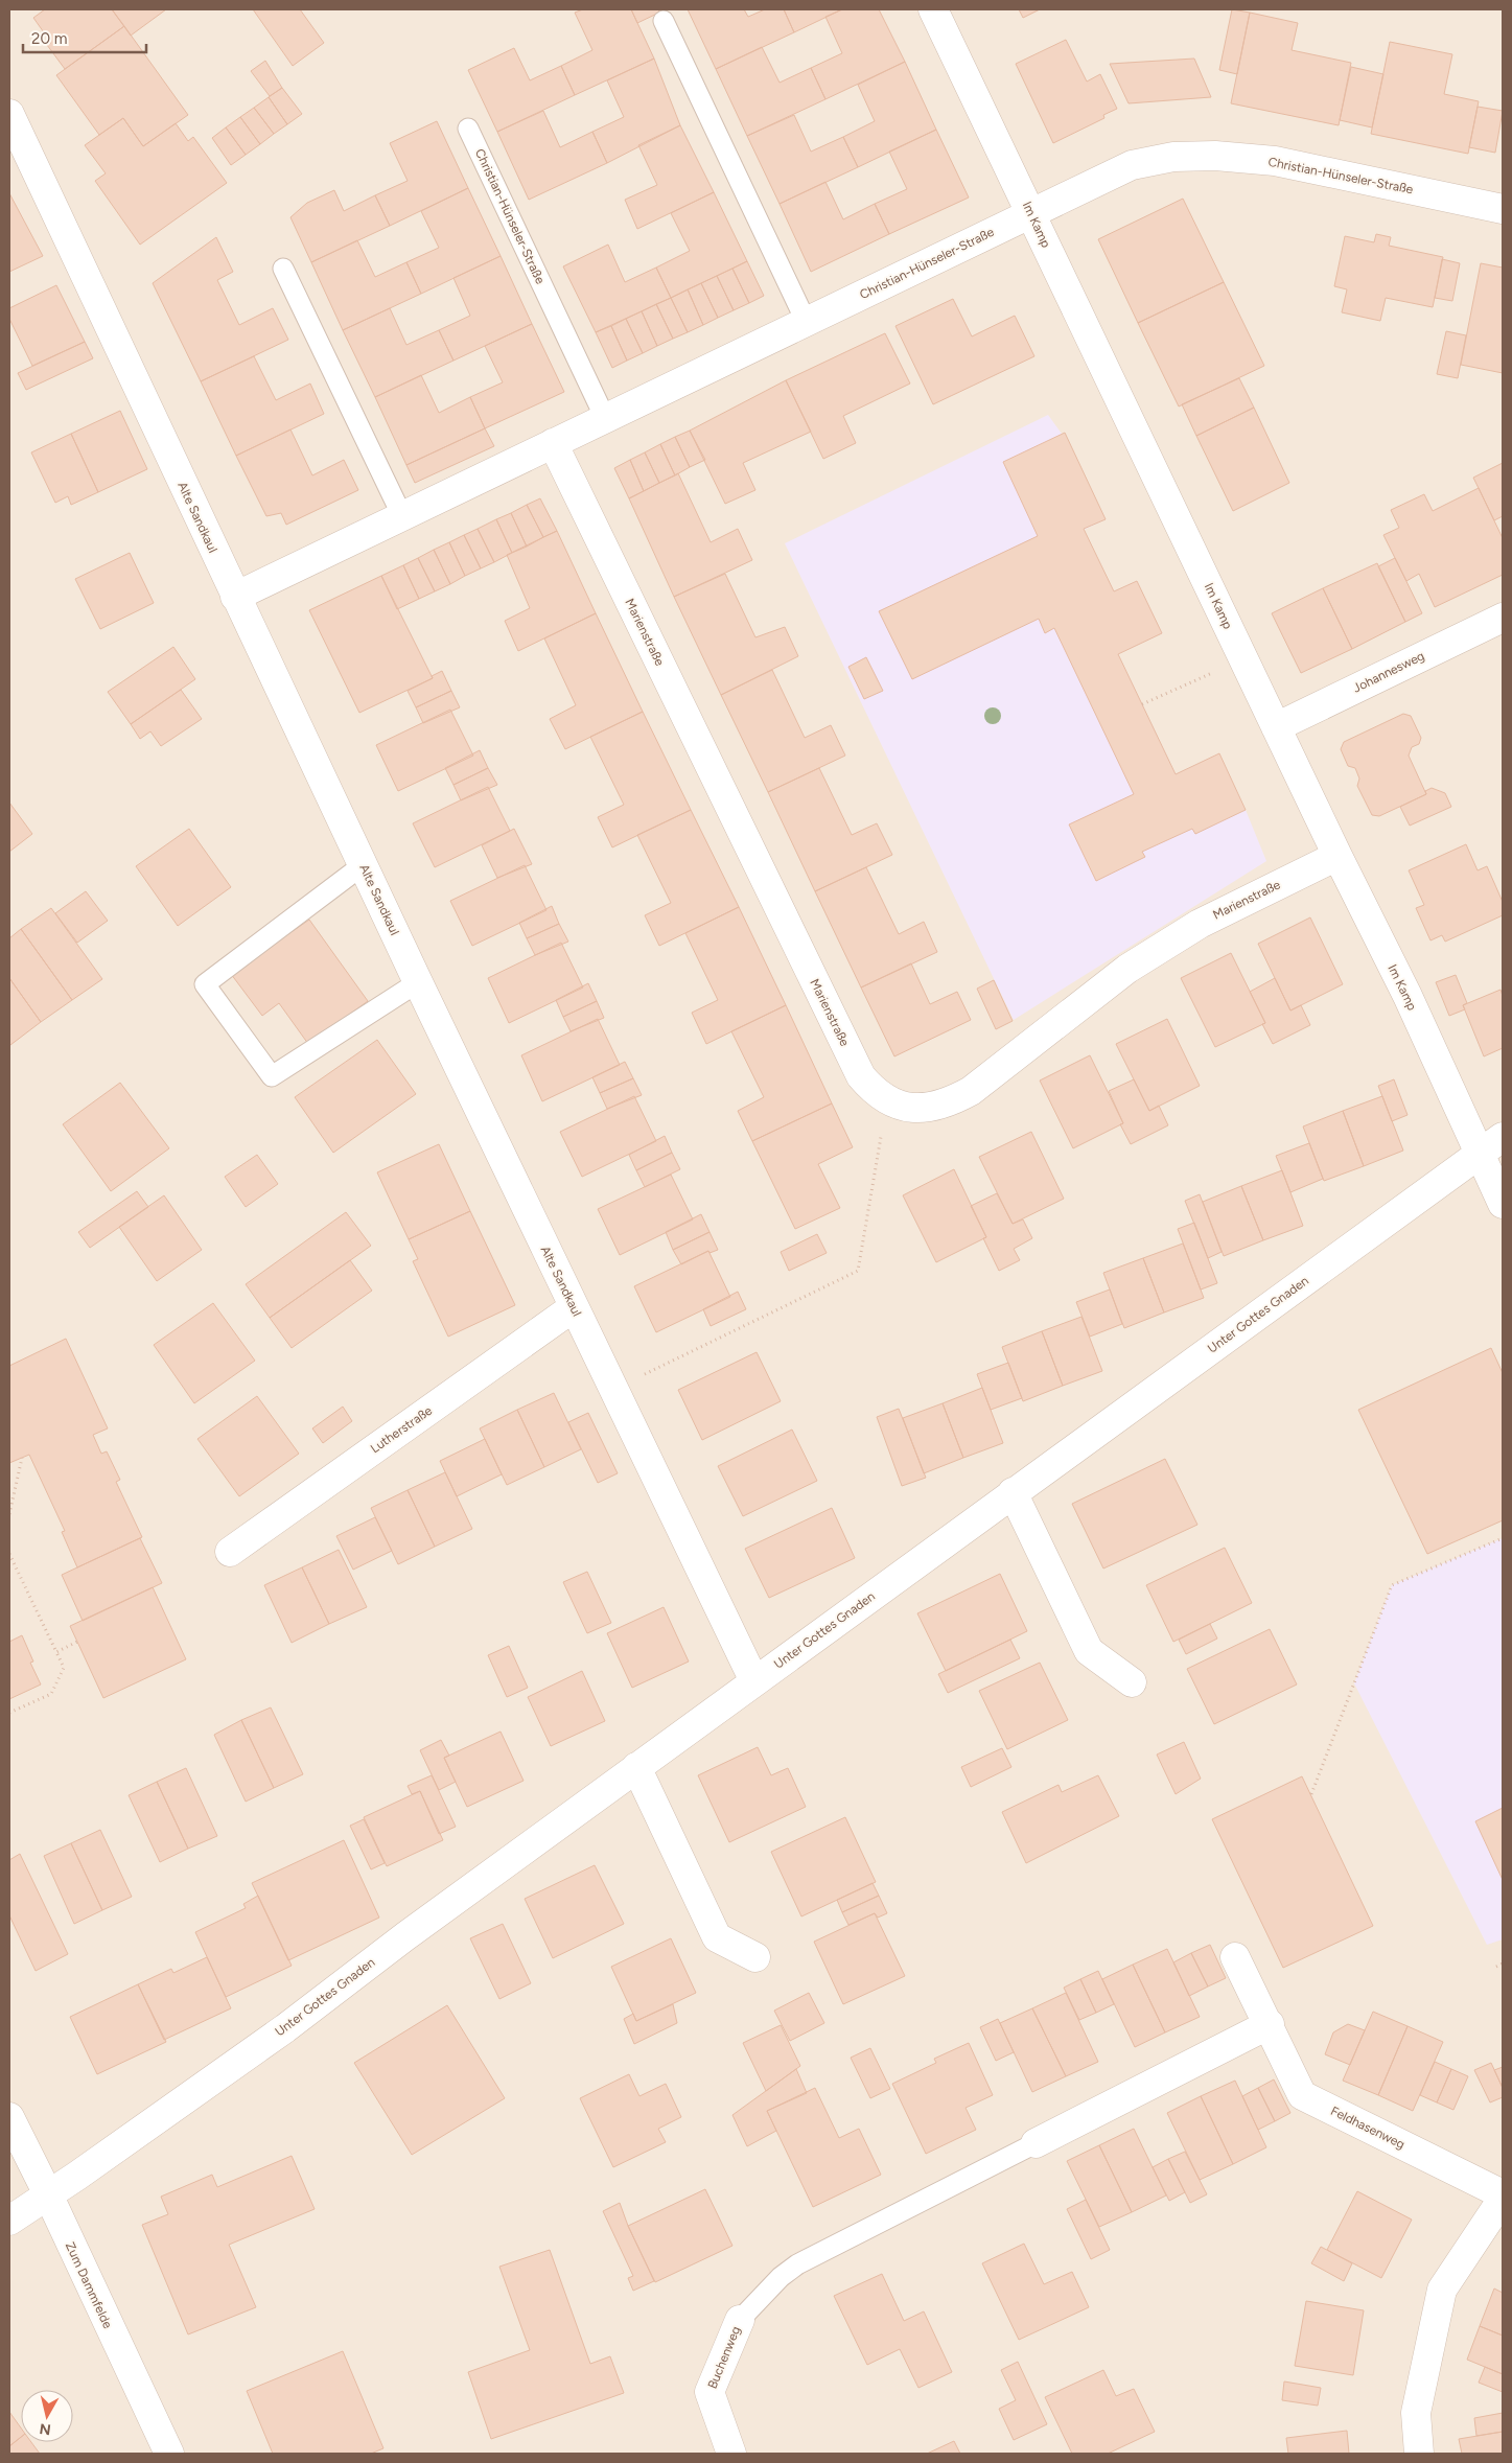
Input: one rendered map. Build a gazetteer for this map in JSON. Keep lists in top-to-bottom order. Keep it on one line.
{"streets":{"street":["Christian-Hünseler-Straße","Im Kamp","Alte Sandkaul","Marienstraße","Johannesweg","Unter Gottes Gnaden","Lutherstraße","Feldhasenweg","Zum Dammfelde","Buchenweg"]},"crossings":[["Christian-Hünseler-Straße","Im Kamp"],["Christian-Hünseler-Straße","Alte Sandkaul"],["Christian-Hünseler-Straße","Marienstraße"],["Im Kamp","Marienstraße"],["Im Kamp","Johannesweg"],["Im Kamp","Unter Gottes Gnaden"],["Alte Sandkaul","Unter Gottes Gnaden"],["Alte Sandkaul","Lutherstraße"],["Unter Gottes Gnaden","Zum Dammfelde"]],"scale_bar":"20 m","north":"bottom"}
